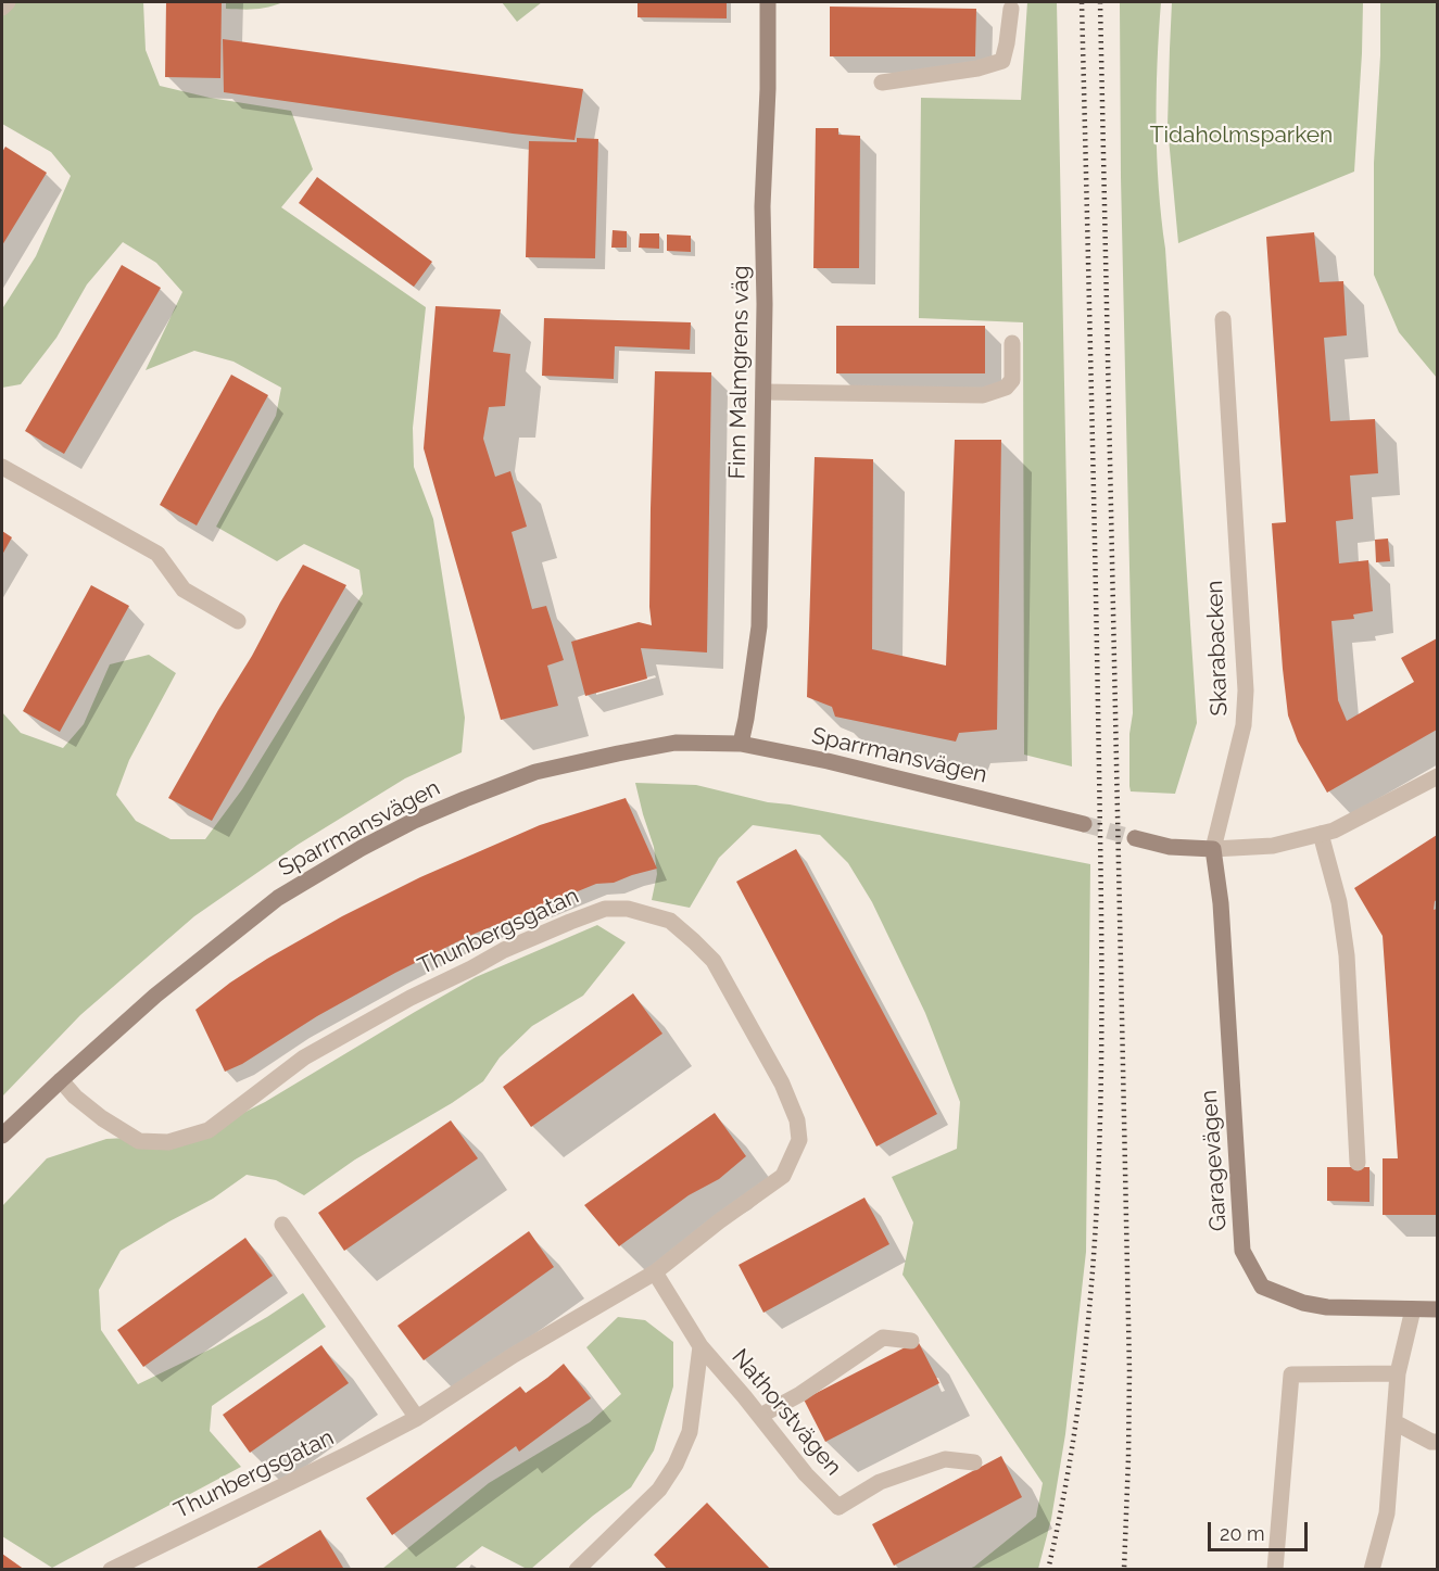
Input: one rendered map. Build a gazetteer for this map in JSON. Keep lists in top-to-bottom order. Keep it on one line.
{"streets":{"street":["Finn Malmgrens väg","Skarabacken","Sparrmansvägen","Thunbergsgatan","Garagevägen","Nathorstvägen"]},"crossings":[["Finn Malmgrens väg","Sparrmansvägen"],["Skarabacken","Garagevägen"],["Sparrmansvägen","Thunbergsgatan"],["Thunbergsgatan","Nathorstvägen"]],"parks":["Tidaholmsparken"],"scale_bar":"20 m"}
